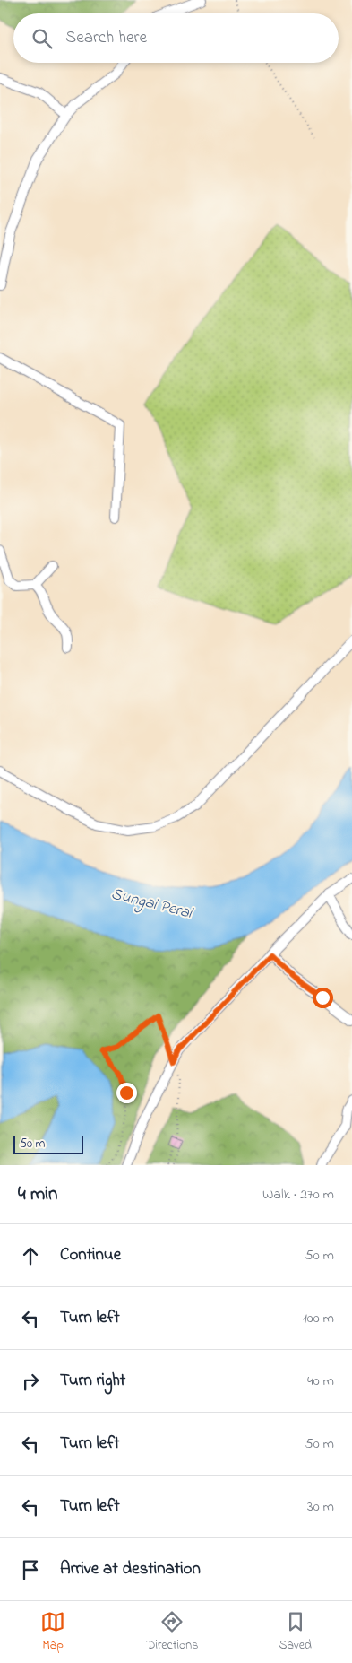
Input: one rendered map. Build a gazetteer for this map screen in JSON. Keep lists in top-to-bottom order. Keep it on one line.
{"water":["Sungai Perai"],"scale_bar":"50 m","page":{"search":"Search here","scale":"50 m","heading":["4 min","Walk · 270 m"],"list":[["Continue","50 m"],["Turn left","100 m"],["Turn right","40 m"],["Turn left","50 m"],["Turn left","30 m"],"Arrive at destination"],"nav":["Map","Directions","Saved"]}}
